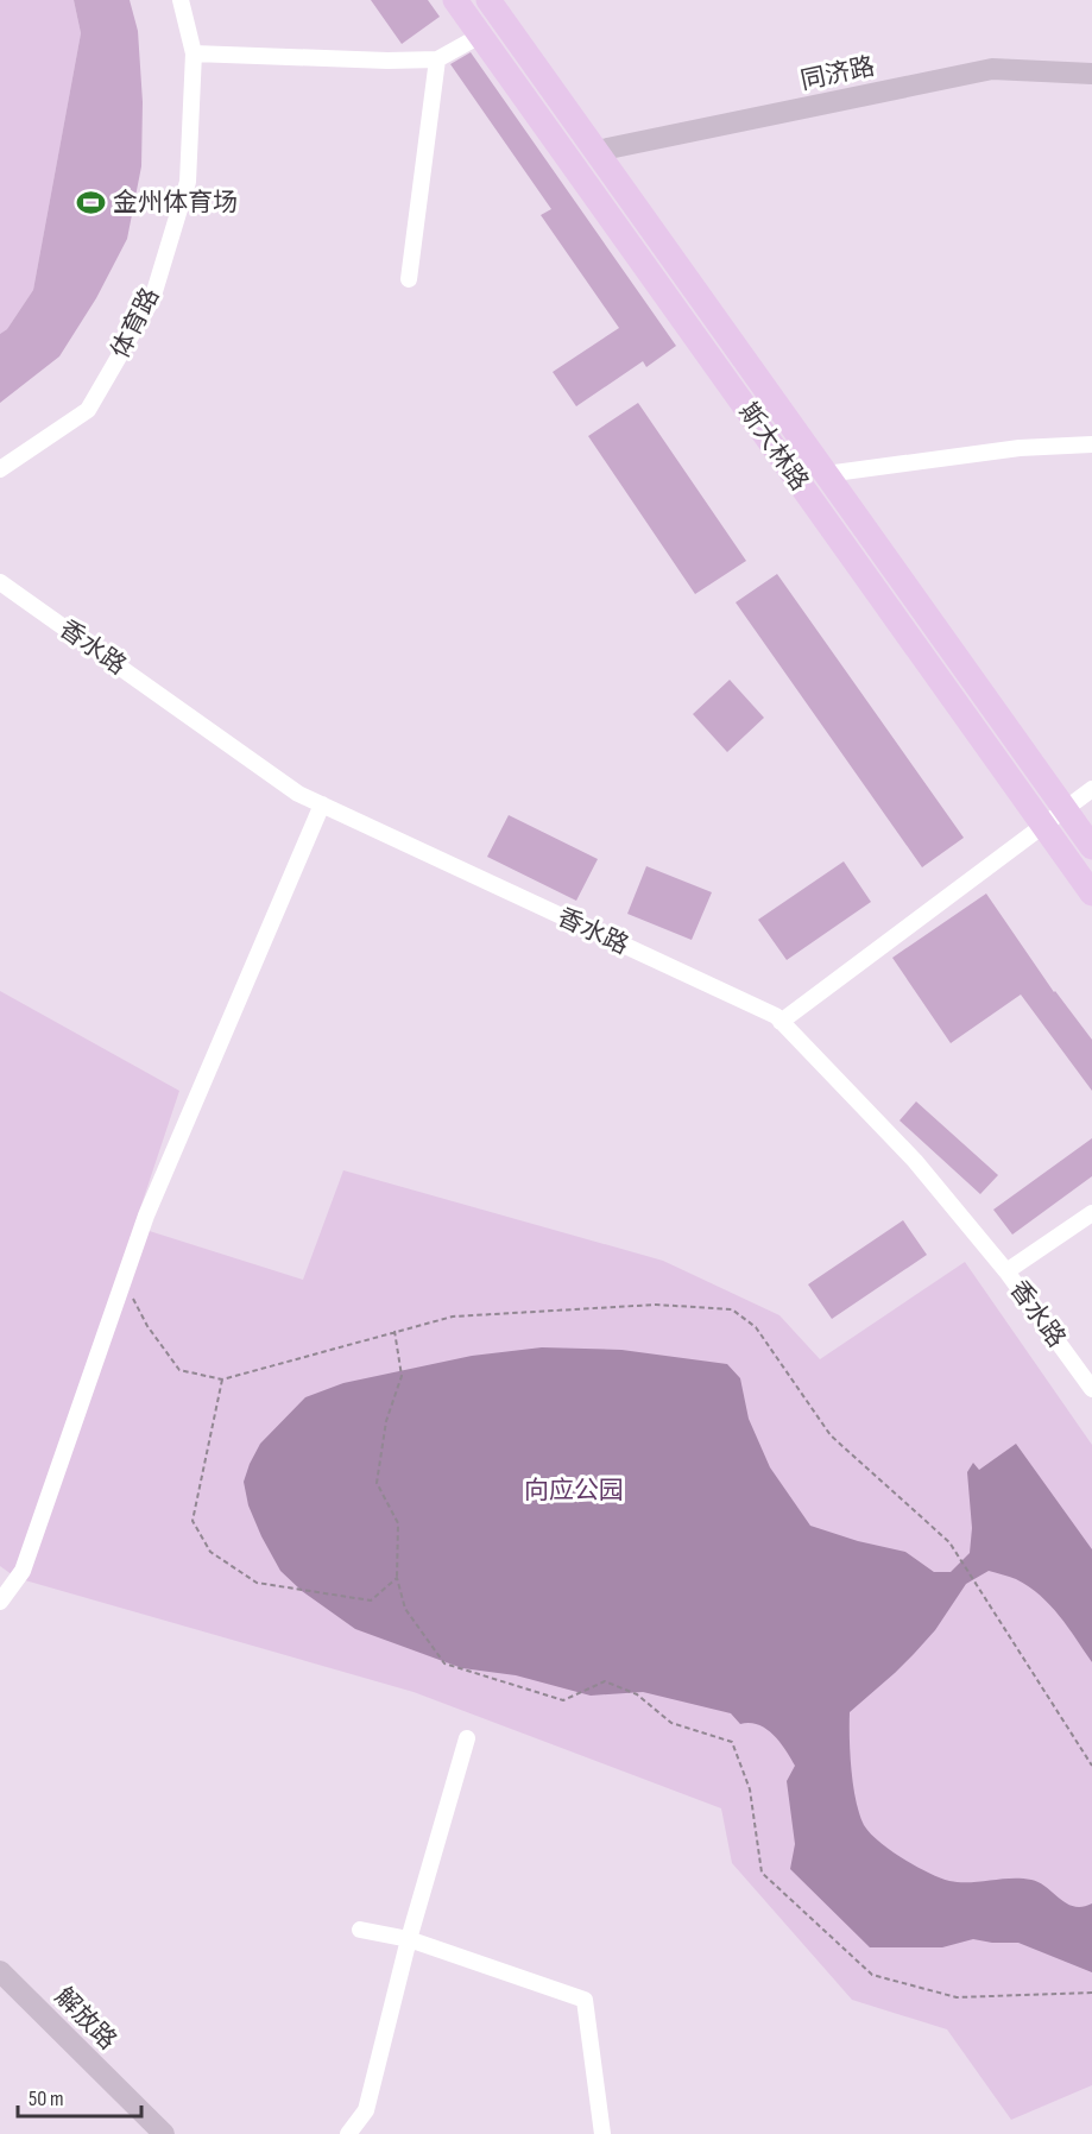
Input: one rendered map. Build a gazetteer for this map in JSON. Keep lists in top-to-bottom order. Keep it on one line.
{"streets":{"main road":["斯大林路"],"street":["同济路","体育路","香水路","解放路"]},"crossings":[["同济路","斯大林路"]],"parks":["向应公园"],"places":{"sports":["金州体育场"]},"scale_bar":"50 m"}
